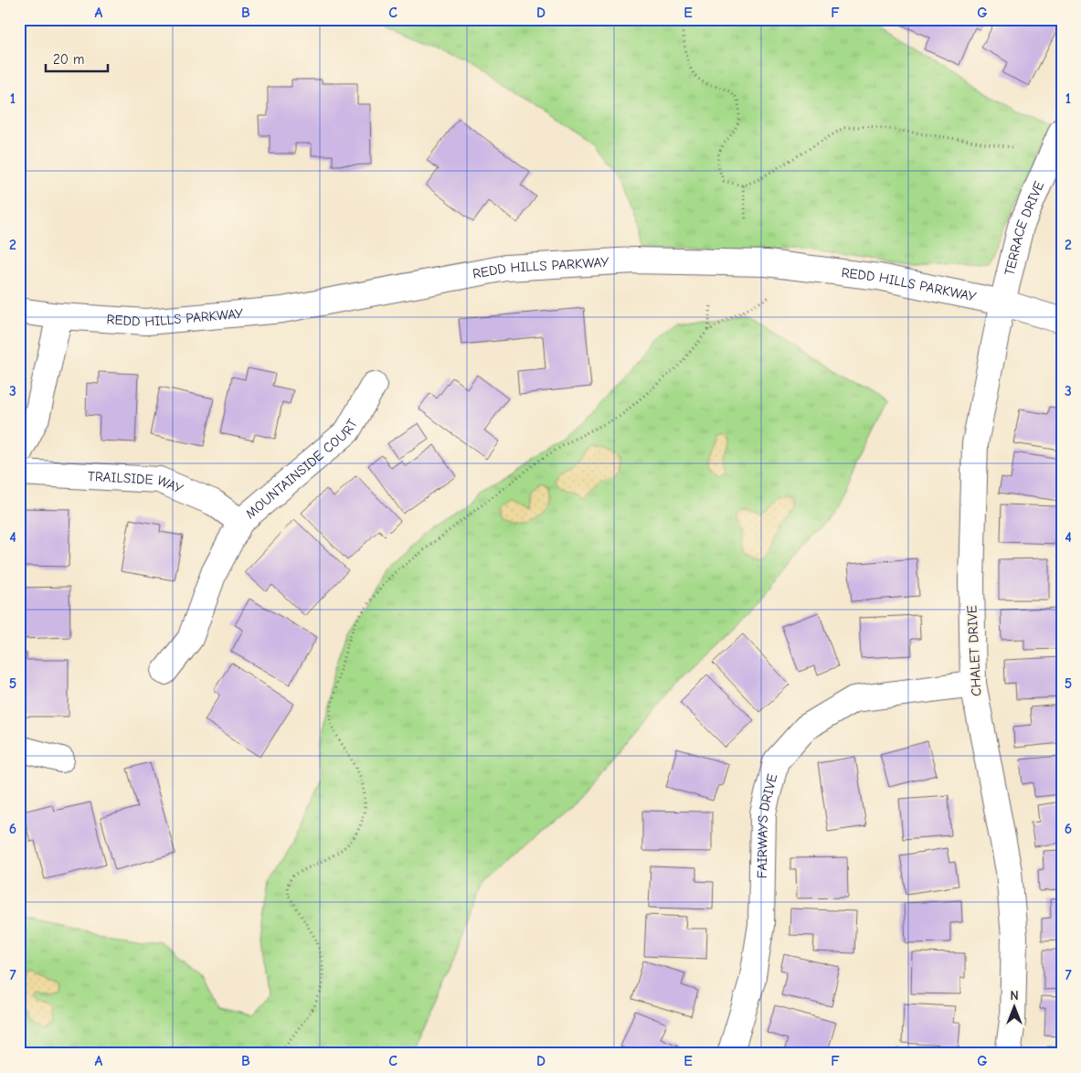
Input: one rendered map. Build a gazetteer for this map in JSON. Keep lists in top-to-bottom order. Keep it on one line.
{"streets":{"street":["TERRACE DRIVE","REDD HILLS PARKWAY","MOUNTAINSIDE COURT","TRAILSIDE WAY","CHALET DRIVE","FAIRWAYS DRIVE"]},"crossings":[["TERRACE DRIVE","REDD HILLS PARKWAY"],["TERRACE DRIVE","CHALET DRIVE"],["REDD HILLS PARKWAY","CHALET DRIVE"],["MOUNTAINSIDE COURT","TRAILSIDE WAY"],["CHALET DRIVE","FAIRWAYS DRIVE"]],"scale_bar":"20 m","north":"top","grid":{"columns":["A","B","C","D","E","F","G"],"rows":["1","2","3","4","5","6","7"]}}
